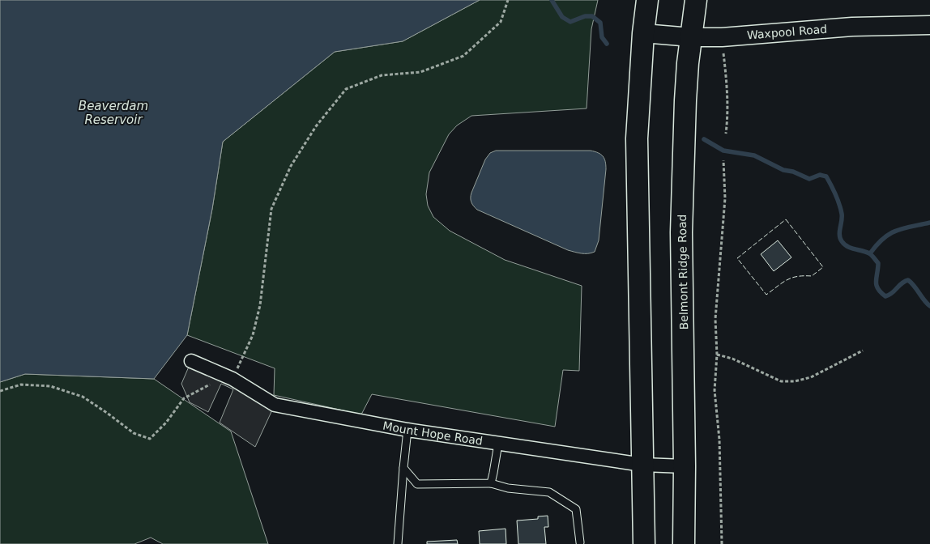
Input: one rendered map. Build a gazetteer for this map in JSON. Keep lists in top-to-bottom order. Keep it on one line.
{"streets":{"main road":["Belmont Ridge Road"],"street":["Waxpool Road","Mount Hope Road"]},"crossings":[["Waxpool Road","Belmont Ridge Road"],["Belmont Ridge Road","Mount Hope Road"]],"water":["Beaverdam Reservoir"]}
